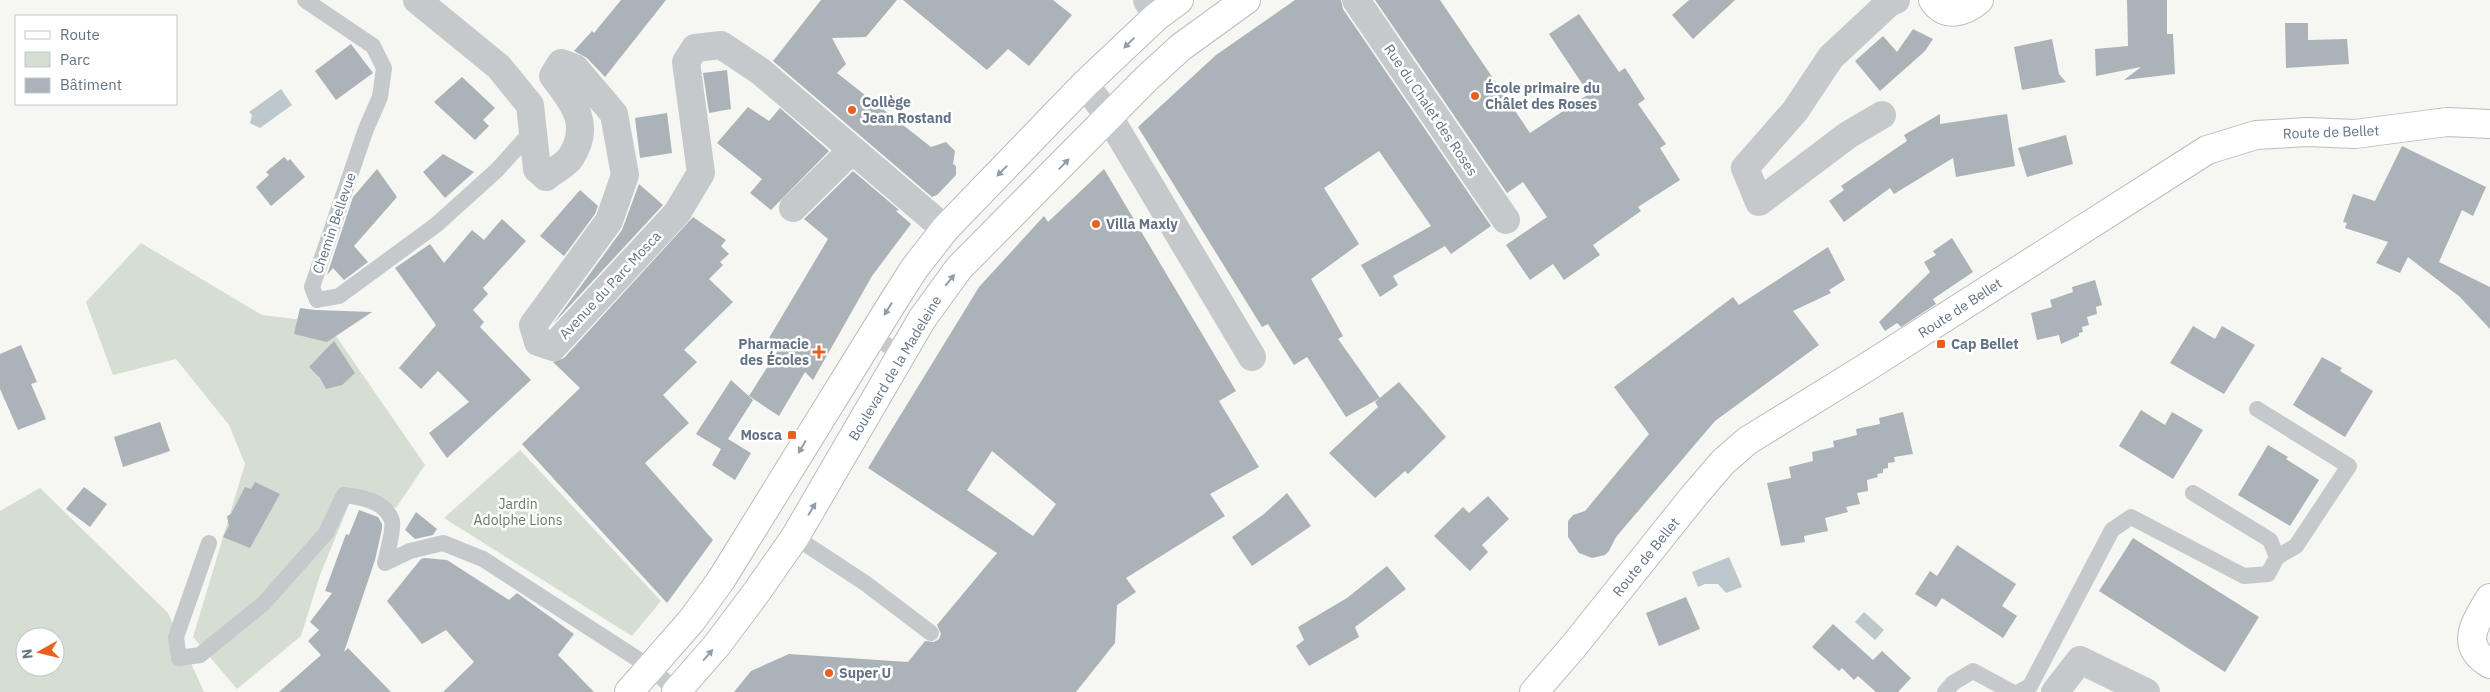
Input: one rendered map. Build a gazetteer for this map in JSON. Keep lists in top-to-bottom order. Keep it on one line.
{"streets":{"street":["Rue du Chalet des Roses","Route de Bellet","Avenue du Parc Mosca","Boulevard de la Madeleine"],"lane":["Chemin Bellevue"]},"crossings":[["Chemin Bellevue","Avenue du Parc Mosca"]],"parks":["Jardin Adolphe Lions"],"places":{"other":["École primaire du Châlet des Roses","Collège Jean Rostand","Villa Maxly","Super U"],"transit":["Cap Bellet","Mosca"],"health":["Pharmacie des Écoles"]},"legend":["Route","Parc","Bâtiment"],"north":"left"}
